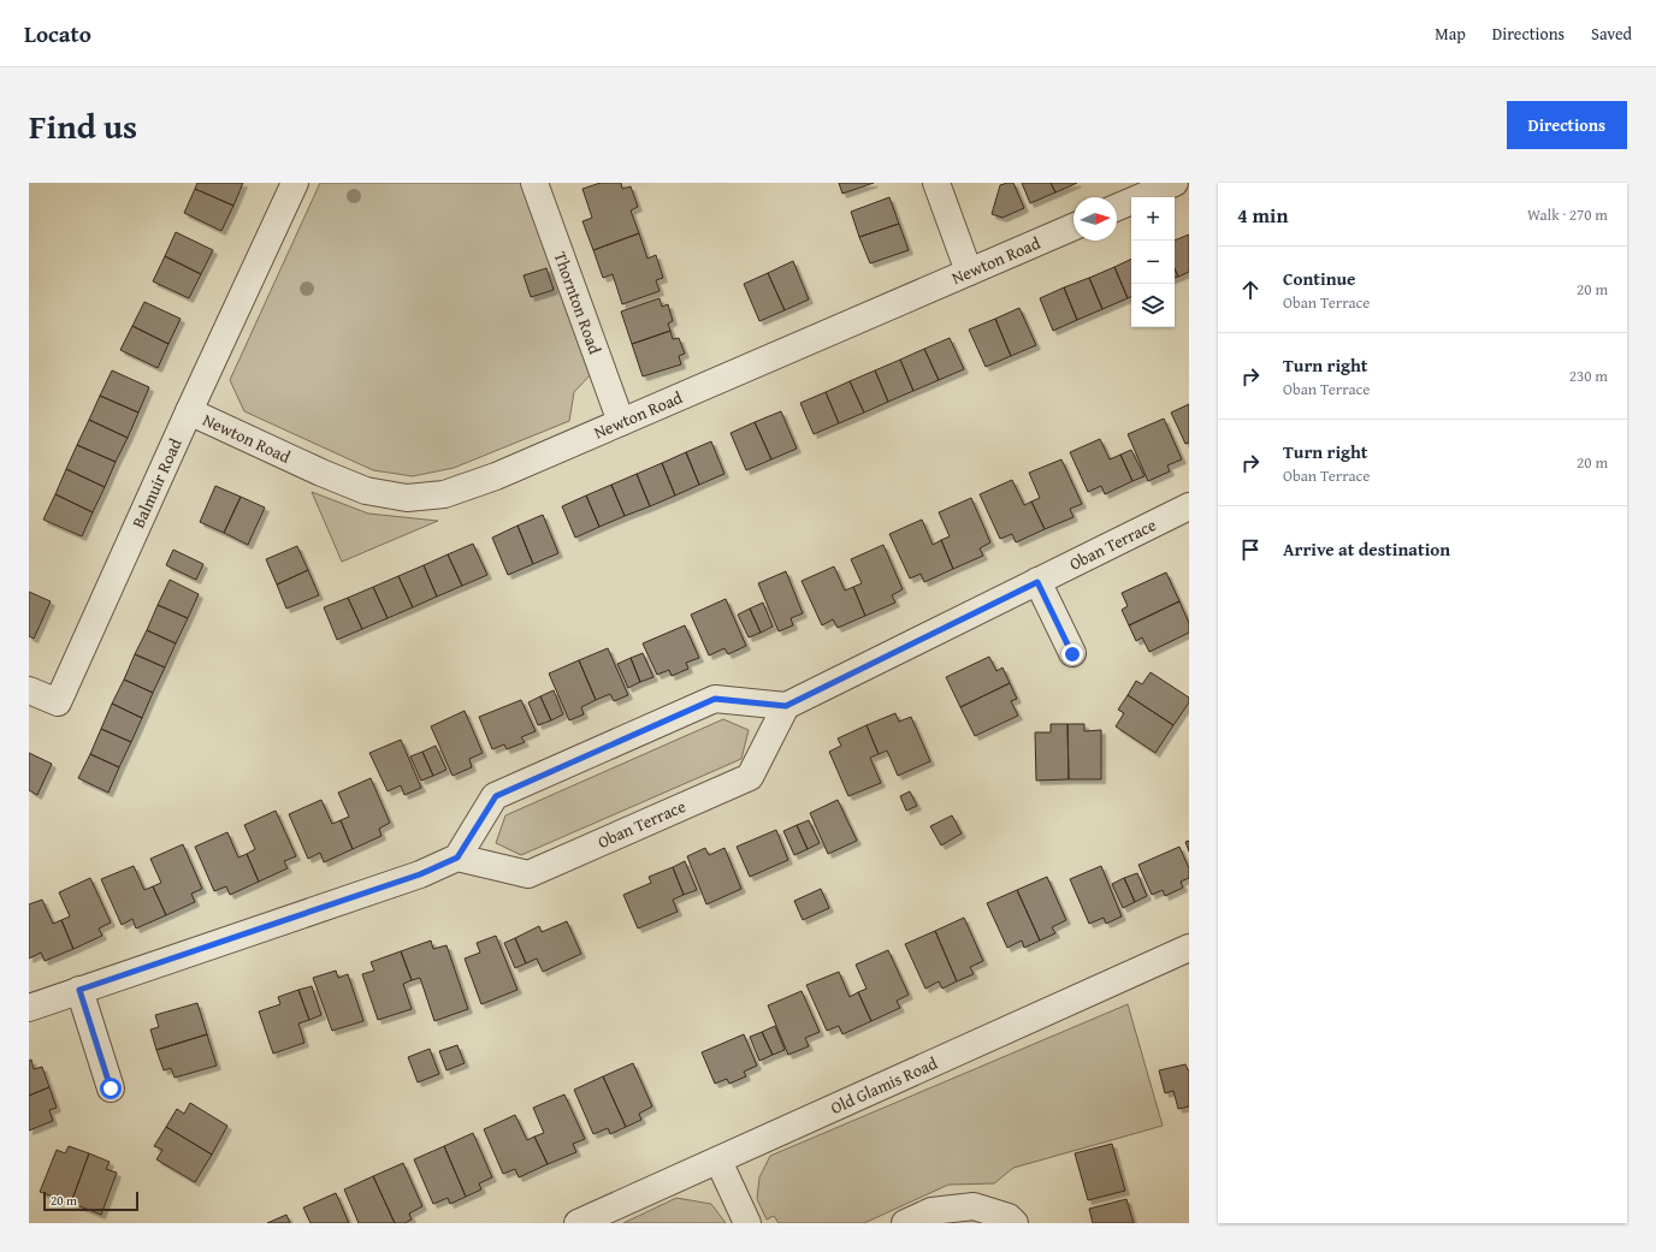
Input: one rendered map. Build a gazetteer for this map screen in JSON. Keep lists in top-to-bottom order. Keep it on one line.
{"streets":{"street":["Newton Road","Thornton Road","Balmuir Road","Oban Terrace","Old Glamis Road"]},"crossings":[["Newton Road","Thornton Road"],["Newton Road","Balmuir Road"]],"scale_bar":"20 m","north":"right","page":{"header":"Locato","nav":["Map","Directions","Saved"],"title":"Find us","buttons":"Directions","heading":["4 min","Walk · 270 m"],"map_buttons":["+","−"],"list":[["Continue","Oban Terrace","20 m"],["Turn right","Oban Terrace","230 m"],["Turn right","Oban Terrace","20 m"],"Arrive at destination"],"scale":"20 m"}}
